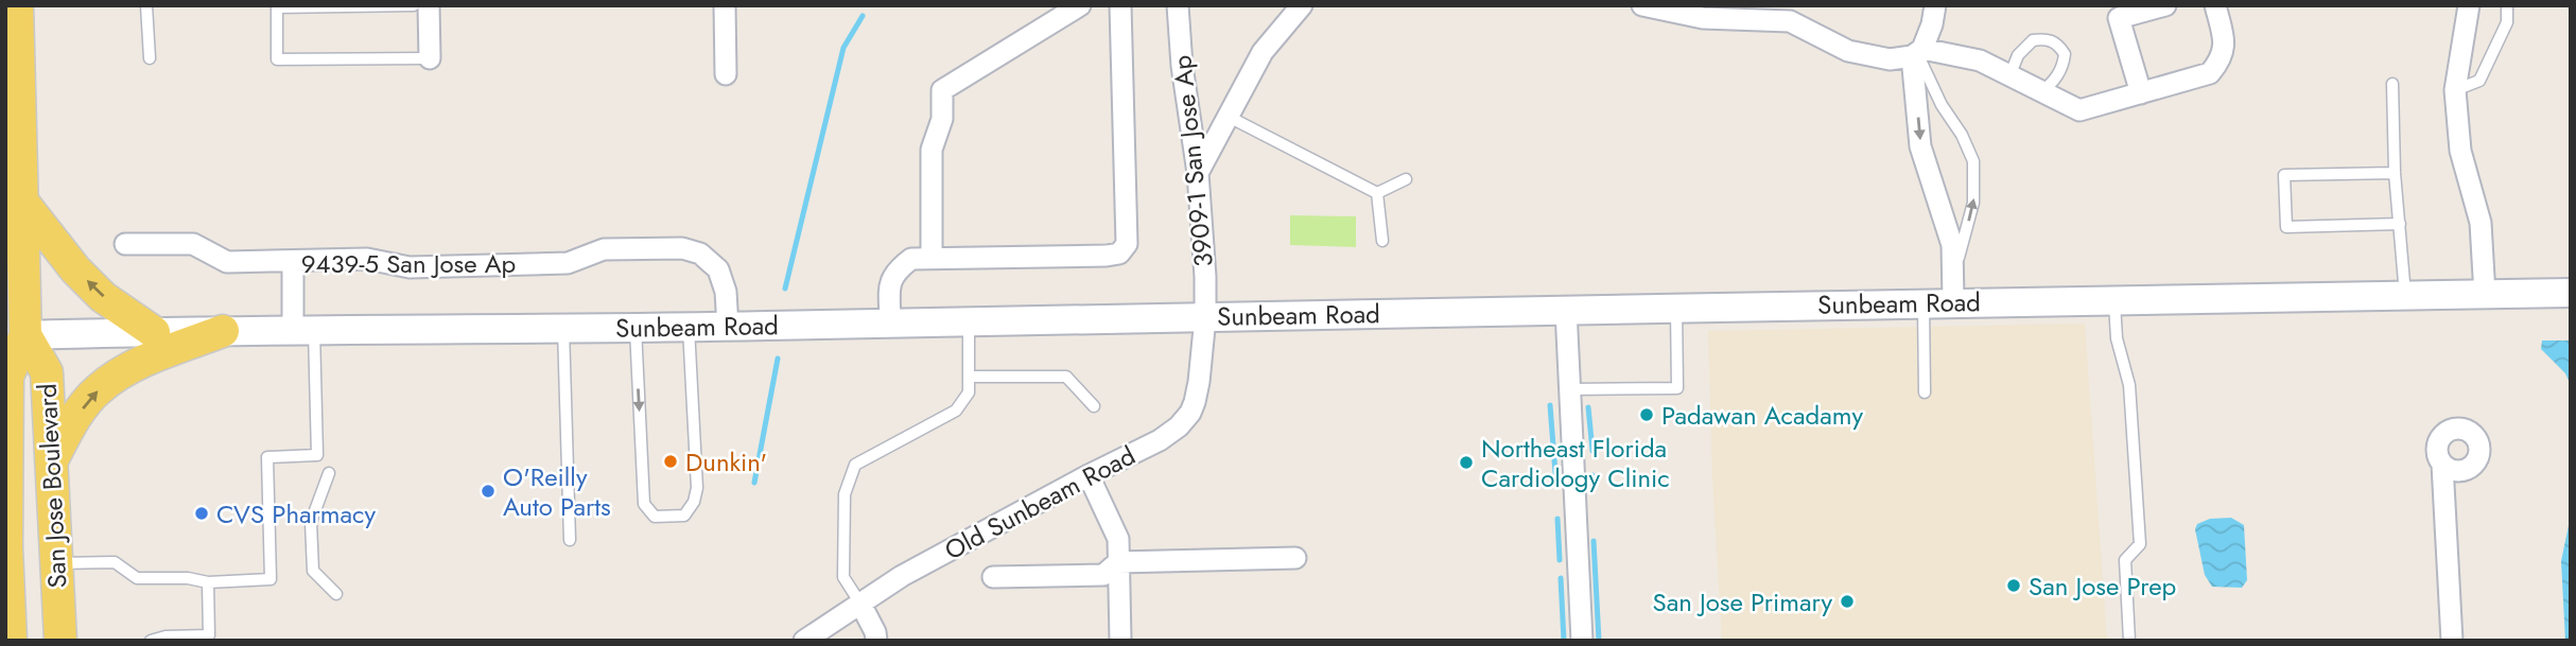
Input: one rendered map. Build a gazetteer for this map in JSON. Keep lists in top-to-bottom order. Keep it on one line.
{"streets":{"main road":["San Jose Boulevard"],"street":["3909-1 San Jose Ap","9439-5 San Jose Ap","Sunbeam Road","Old Sunbeam Road"]},"crossings":[["3909-1 San Jose Ap","Sunbeam Road"],["3909-1 San Jose Ap","Old Sunbeam Road"],["9439-5 San Jose Ap","Sunbeam Road"],["Sunbeam Road","San Jose Boulevard"],["Sunbeam Road","Old Sunbeam Road"]],"places":["Padawan Acadamy","Dunkin'","Northeast Florida Cardiology Clinic","O'Reilly Auto Parts","CVS Pharmacy","San Jose Prep","San Jose Primary"]}
